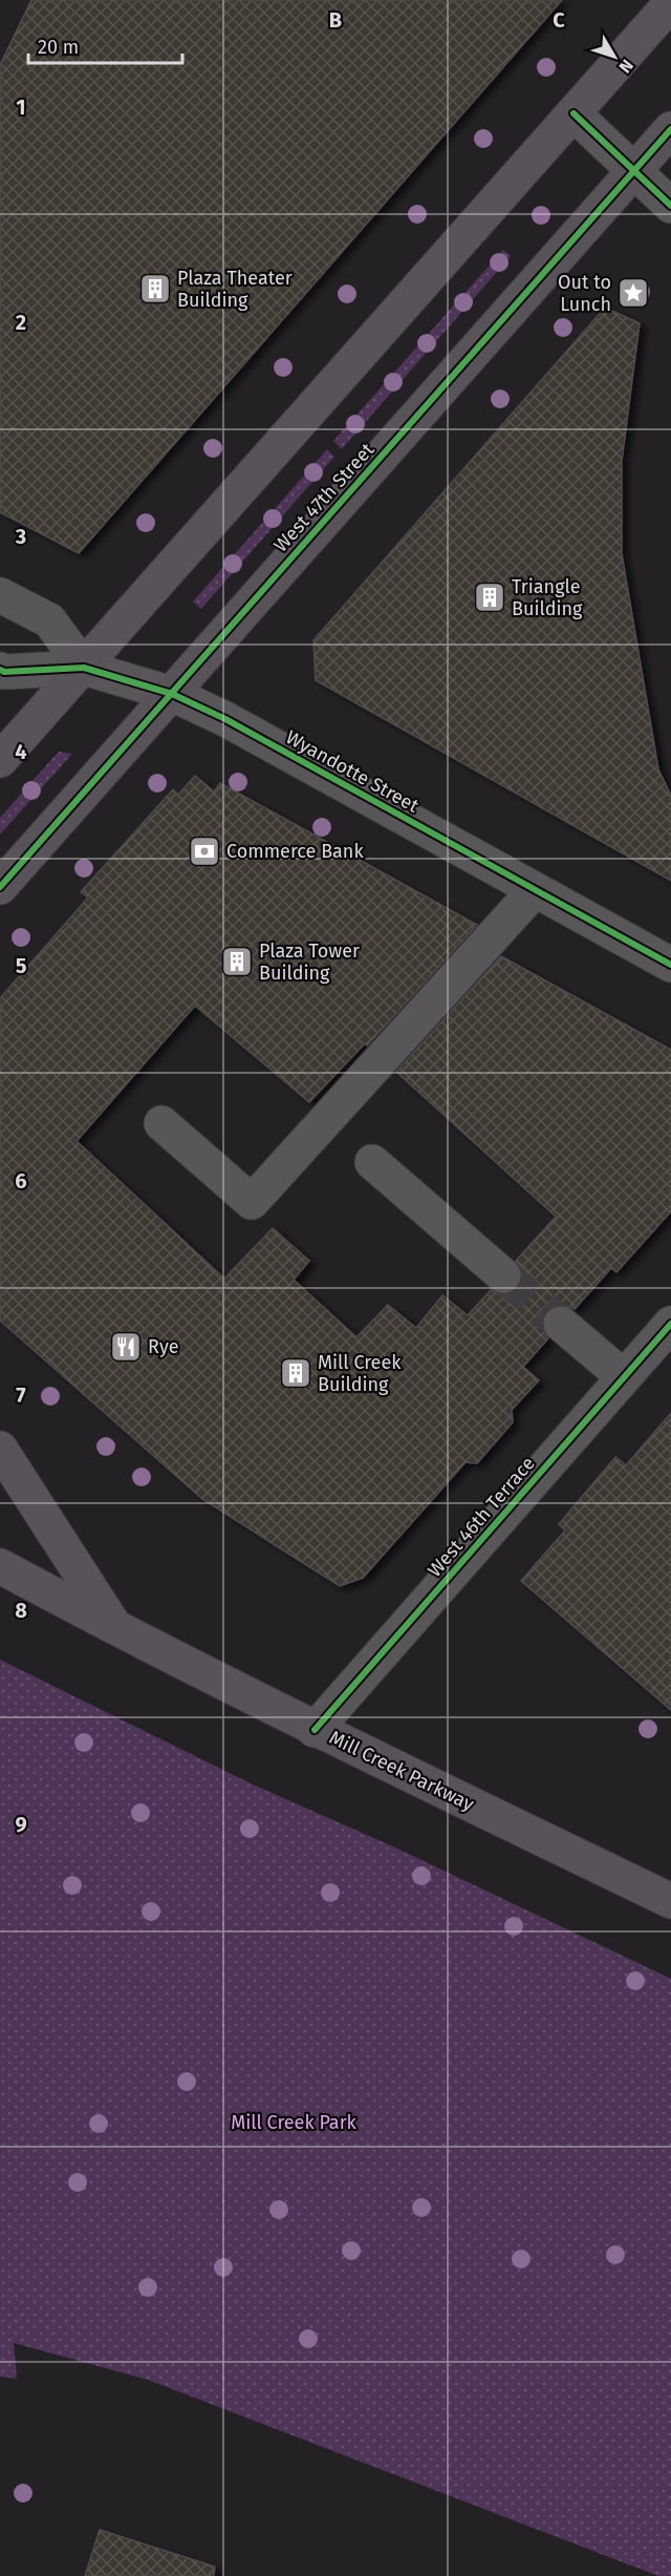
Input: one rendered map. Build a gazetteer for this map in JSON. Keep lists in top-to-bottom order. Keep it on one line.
{"streets":{"main road":["West 47th Street","Mill Creek Parkway"],"street":["Wyandotte Street","West 46th Terrace"]},"crossings":[["West 47th Street","Wyandotte Street"],["West 46th Terrace","Mill Creek Parkway"]],"parks":["Mill Creek Park"],"places":{"building":["Plaza Theater Building","Triangle Building","Plaza Tower Building","Mill Creek Building"],"place":["Out to Lunch"],"bank":["Commerce Bank"],"restaurant":["Rye"]},"scale_bar":"20 m","north":"bottom right","grid":{"columns":["B","C"],"rows":["1","2","3","4","5","6","7","8","9"]}}
